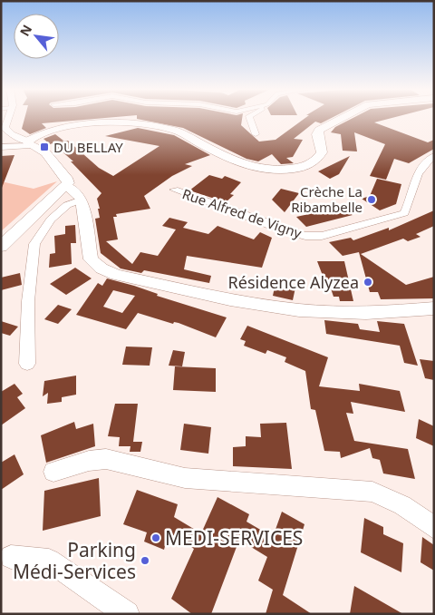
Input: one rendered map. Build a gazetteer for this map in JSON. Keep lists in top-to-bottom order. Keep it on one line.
{"streets":{"street":["Rue Alfred de Vigny"]},"places":{"transit":["DU BELLAY"],"other":["Crèche La Ribambelle","Résidence Alyzea","MEDI-SERVICES","Parking Médi-Services"]},"north":"top left"}
